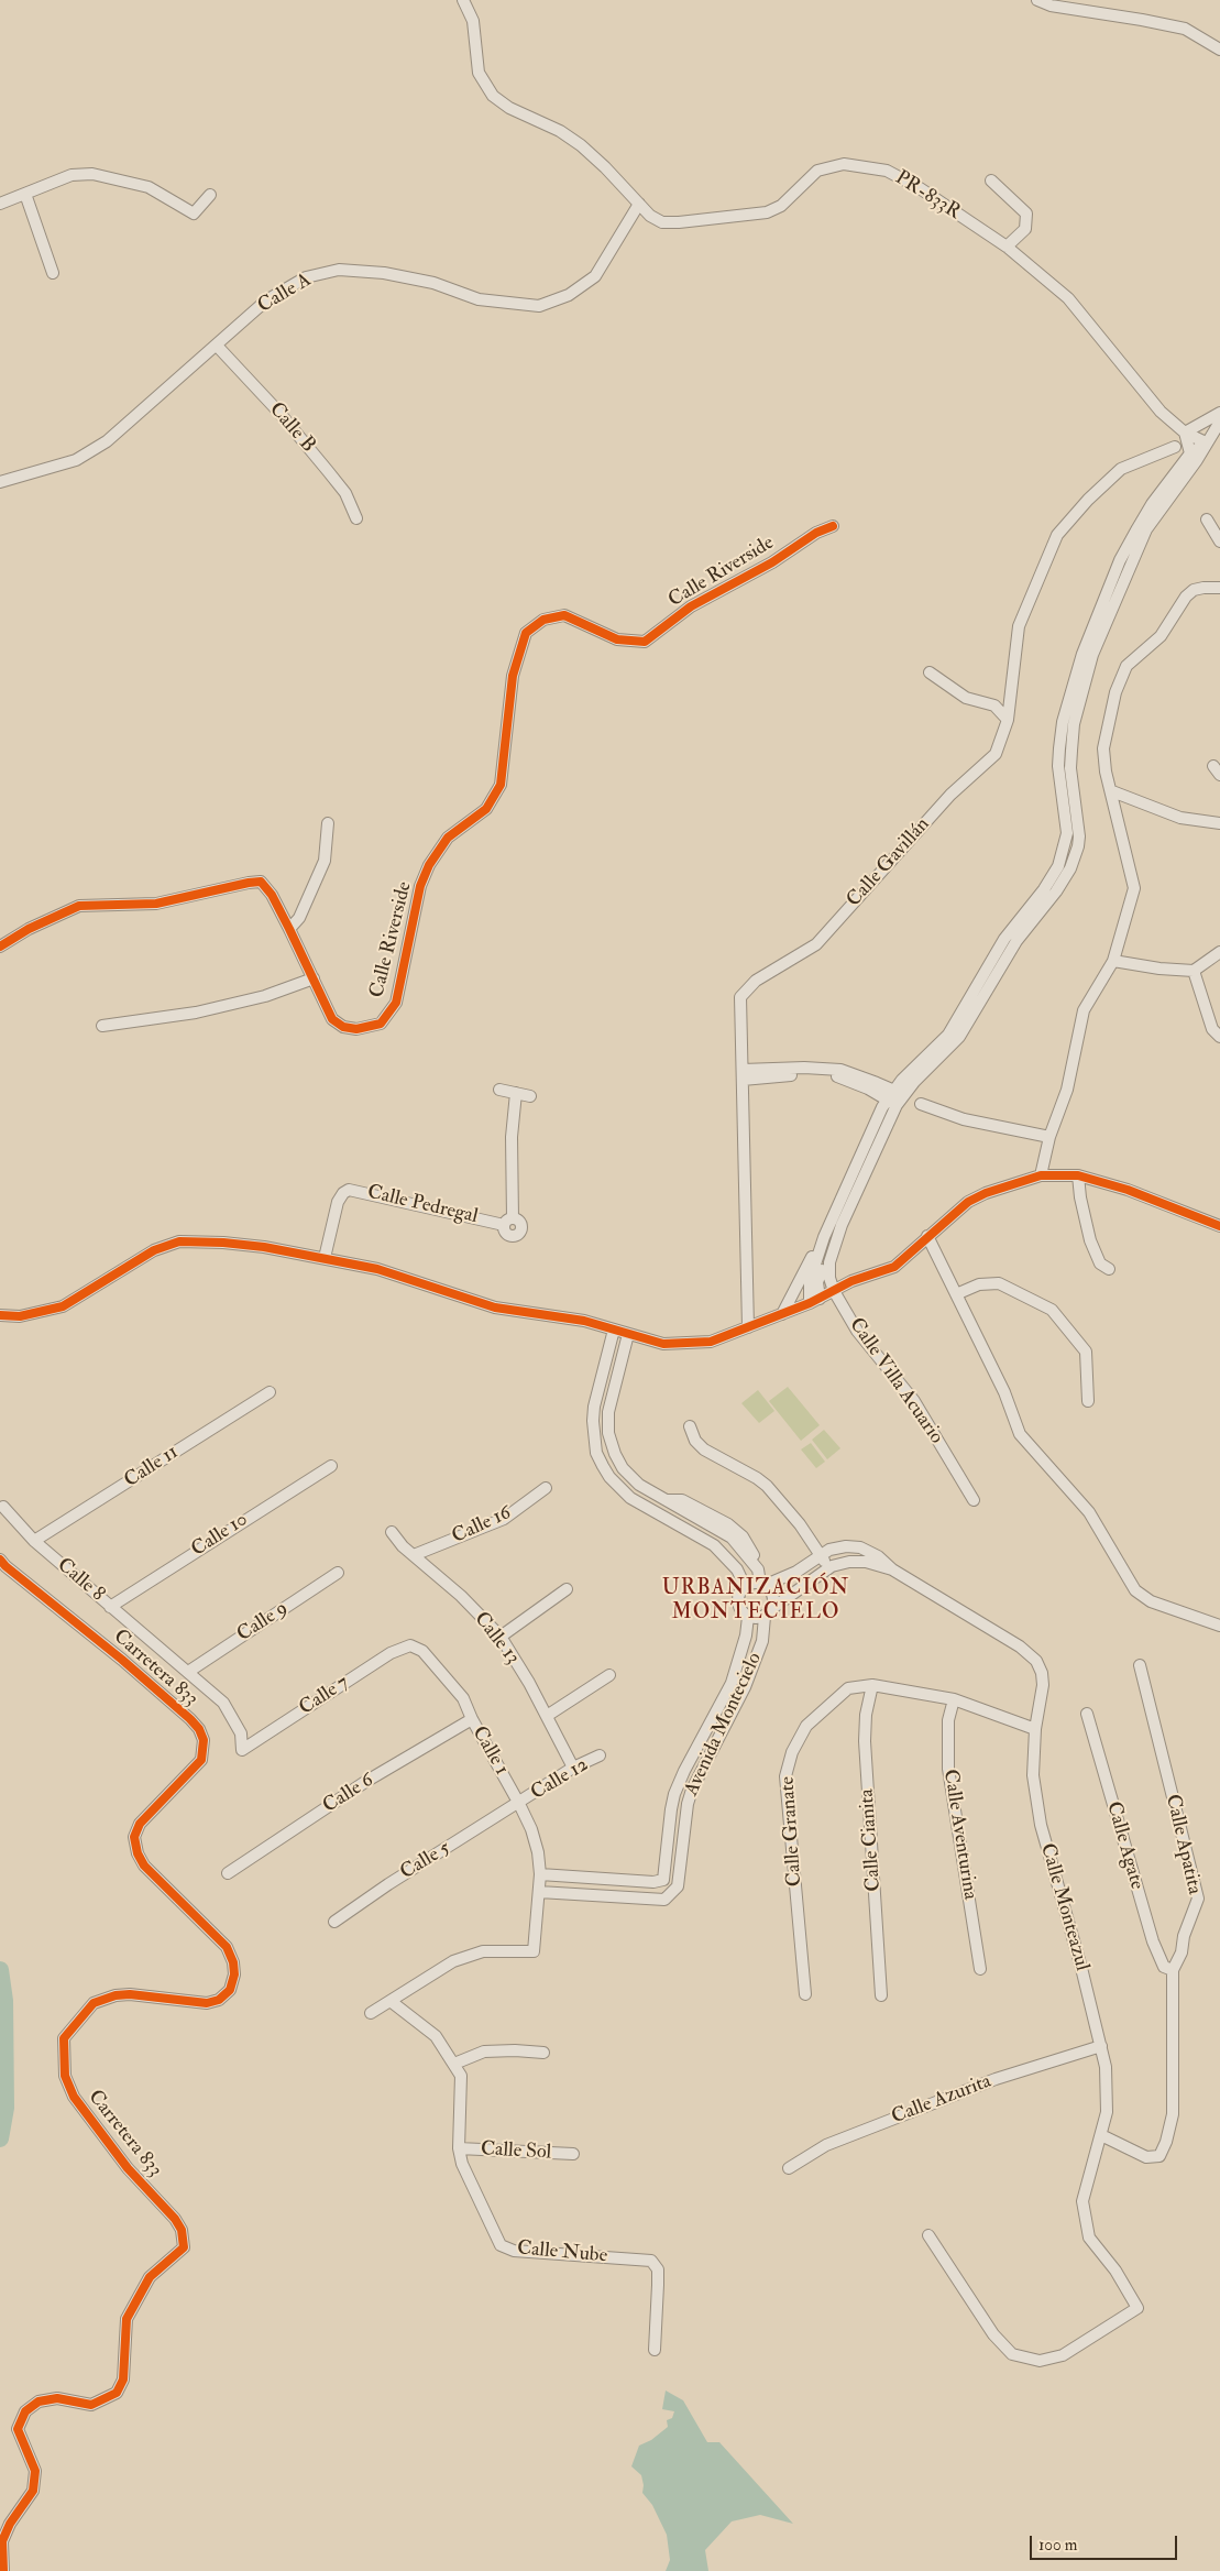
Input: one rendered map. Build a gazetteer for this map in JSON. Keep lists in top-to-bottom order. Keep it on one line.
{"streets":{"street":["PR-833R","Calle A","Calle B","Calle Riverside","Calle Gavillán","Calle Pedregal","Calle Villa Acuario","Calle 11","Calle 16","Calle 10","Calle 8","Calle 9","Calle 13","Carretera 833","Calle 7","Avenida Montecielo","Calle 1","Calle 12","Calle 6","Calle Granate","Calle Aventurina","Calle Cianita","Calle Apatita","Calle Agate","Calle 5","Calle Monteazul","Calle Azurita","Calle Sol","Calle Nube"]},"crossings":[["PR-833R","Calle A"],["Calle A","Calle B"],["Calle 11","Calle 8"],["Calle 16","Calle 13"],["Calle 10","Calle 8"],["Calle 8","Calle 9"],["Calle 8","Calle 7"],["Calle 13","Calle 12"],["Calle 7","Calle 1"],["Avenida Montecielo","Calle 1"],["Avenida Montecielo","Calle Monteazul"],["Calle 1","Calle 12"],["Calle 1","Calle 6"],["Calle 1","Calle 5"],["Calle 1","Calle Nube"],["Calle 12","Calle 5"],["Calle Granate","Calle Aventurina"],["Calle Granate","Calle Cianita"],["Calle Granate","Calle Monteazul"],["Calle Apatita","Calle Agate"],["Calle Apatita","Calle Monteazul"],["Calle Monteazul","Calle Azurita"],["Calle Sol","Calle Nube"]],"districts":["URBANIZACIÓN MONTECIELO"],"scale_bar":"100 m"}
